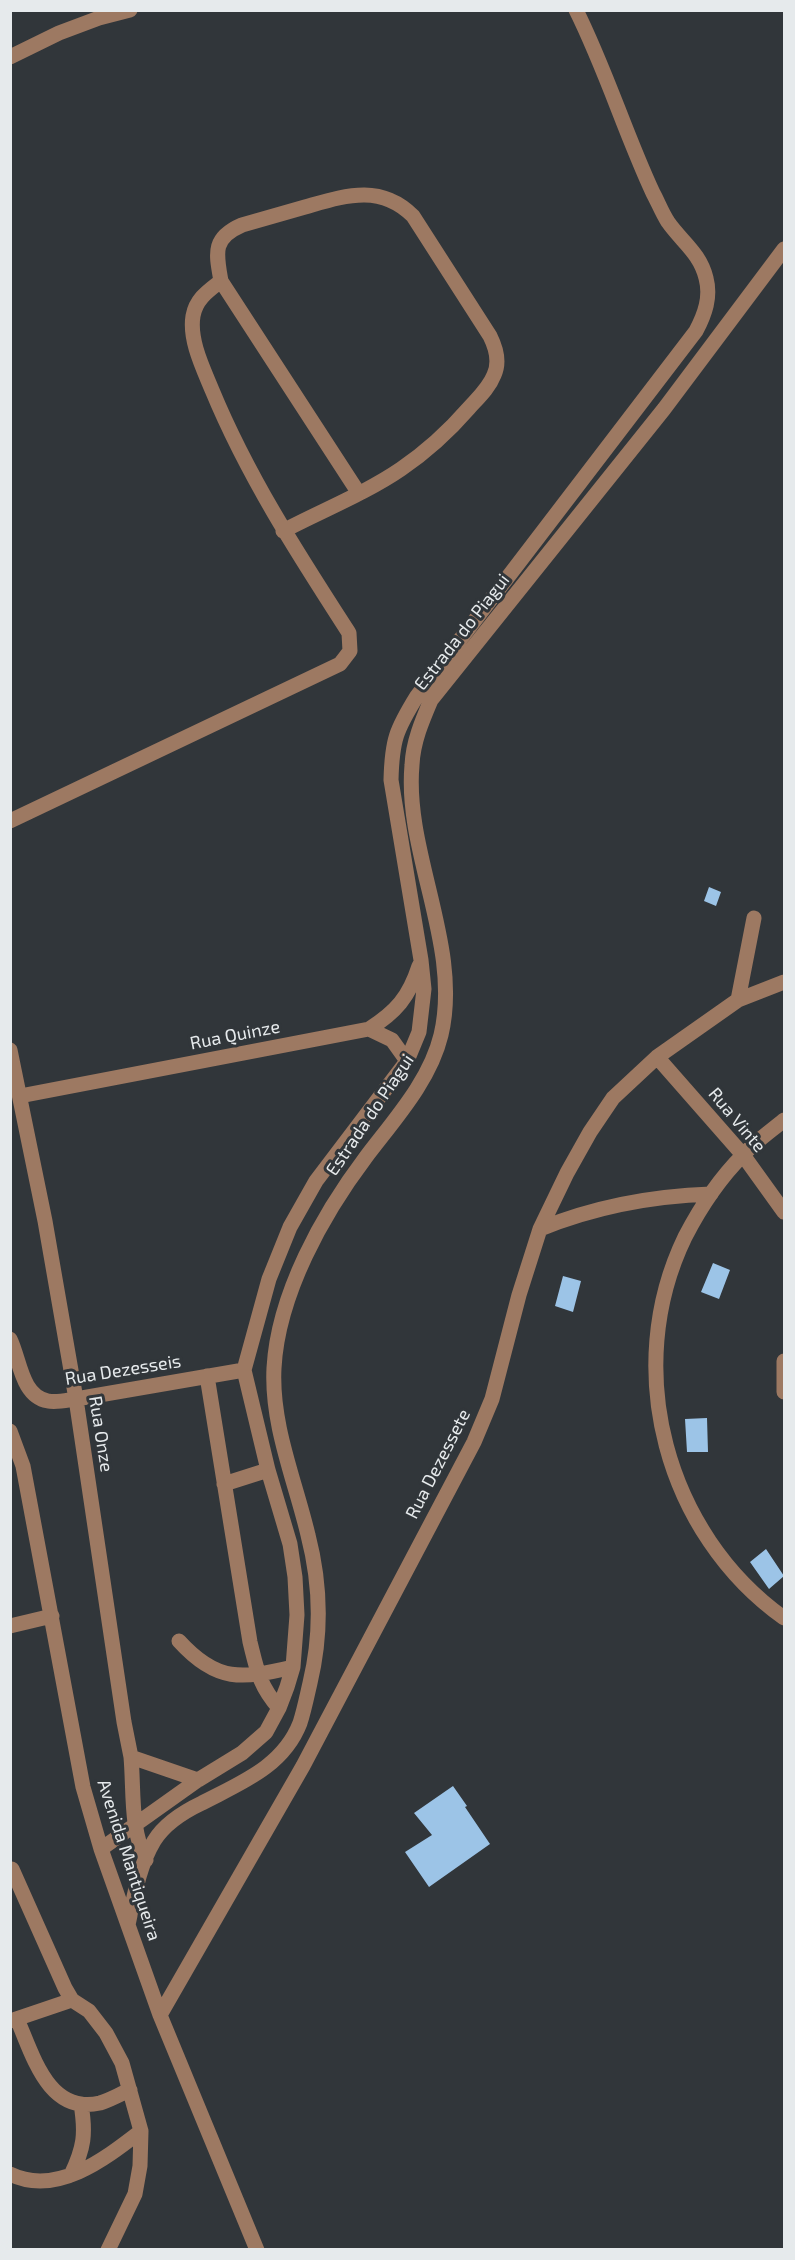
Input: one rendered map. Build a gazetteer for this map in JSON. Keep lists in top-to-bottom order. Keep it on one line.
{"streets":{"street":["Estrada do Piagui","Rua Quinze","Rua Vinte","Rua Dezesseis","Rua Onze","Rua Dezessete","Avenida Mantiqueira"]},"crossings":[["Estrada do Piagui","Rua Onze"],["Estrada do Piagui","Avenida Mantiqueira"],["Rua Quinze","Rua Onze"],["Rua Vinte","Rua Dezessete"],["Rua Dezesseis","Rua Onze"],["Rua Dezessete","Avenida Mantiqueira"]]}
